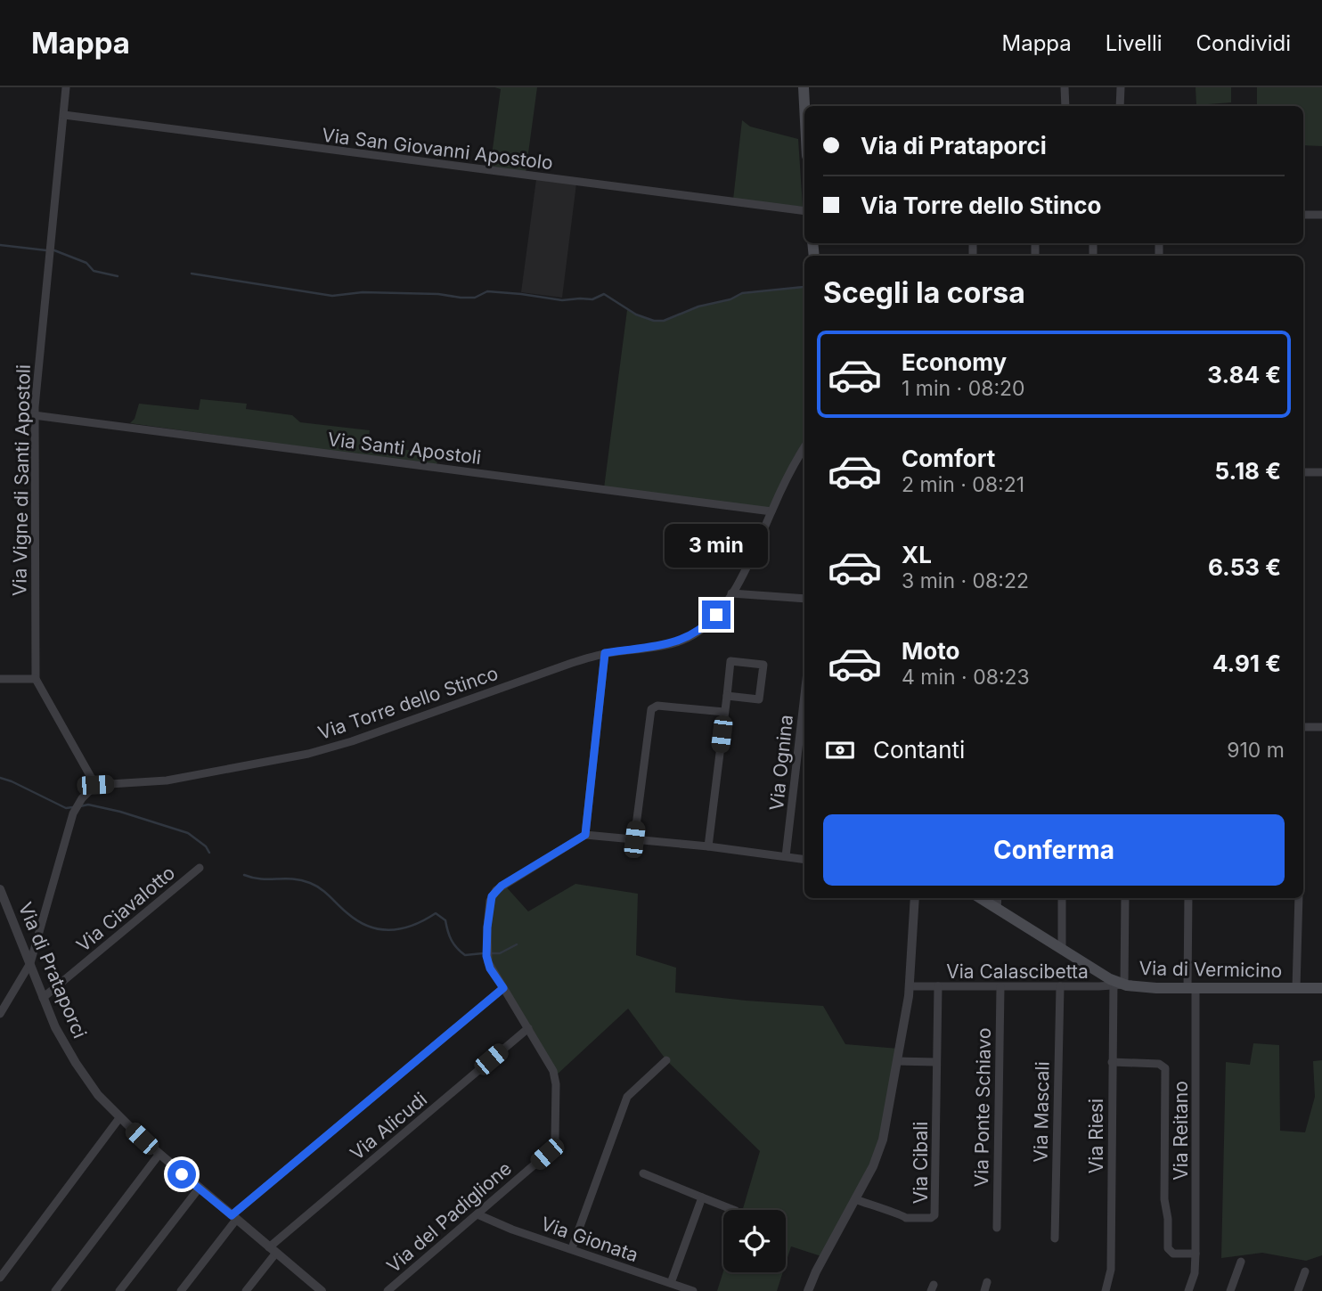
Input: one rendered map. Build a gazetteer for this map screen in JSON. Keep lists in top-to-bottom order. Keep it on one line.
{"streets":{"main road":["Via di Vermicino"],"street":["Via San Giovanni Apostolo","Via Santi Apostoli","Via Vigne di Santi Apostoli","Via Torre dello Stinco","Via Ognina","Via Ciavalotto","Via di Prataporci","Via Calascibetta","Via Ponte Schiavo","Via Mascali","Via Alicudi","Via Reitano","Via Riesi","Via Cibali","Via del Padiglione","Via Gionata"]},"crossings":[["Via San Giovanni Apostolo","Via Vigne di Santi Apostoli"],["Via Santi Apostoli","Via Vigne di Santi Apostoli"],["Via Santi Apostoli","Via Torre dello Stinco"],["Via Vigne di Santi Apostoli","Via Torre dello Stinco"],["Via Ciavalotto","Via di Prataporci"],["Via di Vermicino","Via Calascibetta"],["Via di Vermicino","Via Reitano"],["Via di Vermicino","Via Riesi"],["Via di Prataporci","Via Alicudi"],["Via Calascibetta","Via Ponte Schiavo"],["Via Calascibetta","Via Mascali"],["Via Calascibetta","Via Riesi"],["Via Calascibetta","Via Cibali"],["Via Alicudi","Via del Padiglione"],["Via del Padiglione","Via Gionata"]],"page":{"header":"Mappa","nav":["Mappa","Livelli","Condividi"],"banner":["Via di Prataporci","Via Torre dello Stinco"],"heading":"Scegli la corsa","list":[{"name":"Economy","note":"1 min · 08:20","value":"3.84 €"},{"name":"Comfort","note":"2 min · 08:21","value":"5.18 €"},{"name":"XL","note":"3 min · 08:22","value":"6.53 €"},{"name":"Moto","note":"4 min · 08:23","value":"4.91 €"}],"bubble":"3 min","pay":["Contanti","910 m"],"buttons":"Conferma"}}
